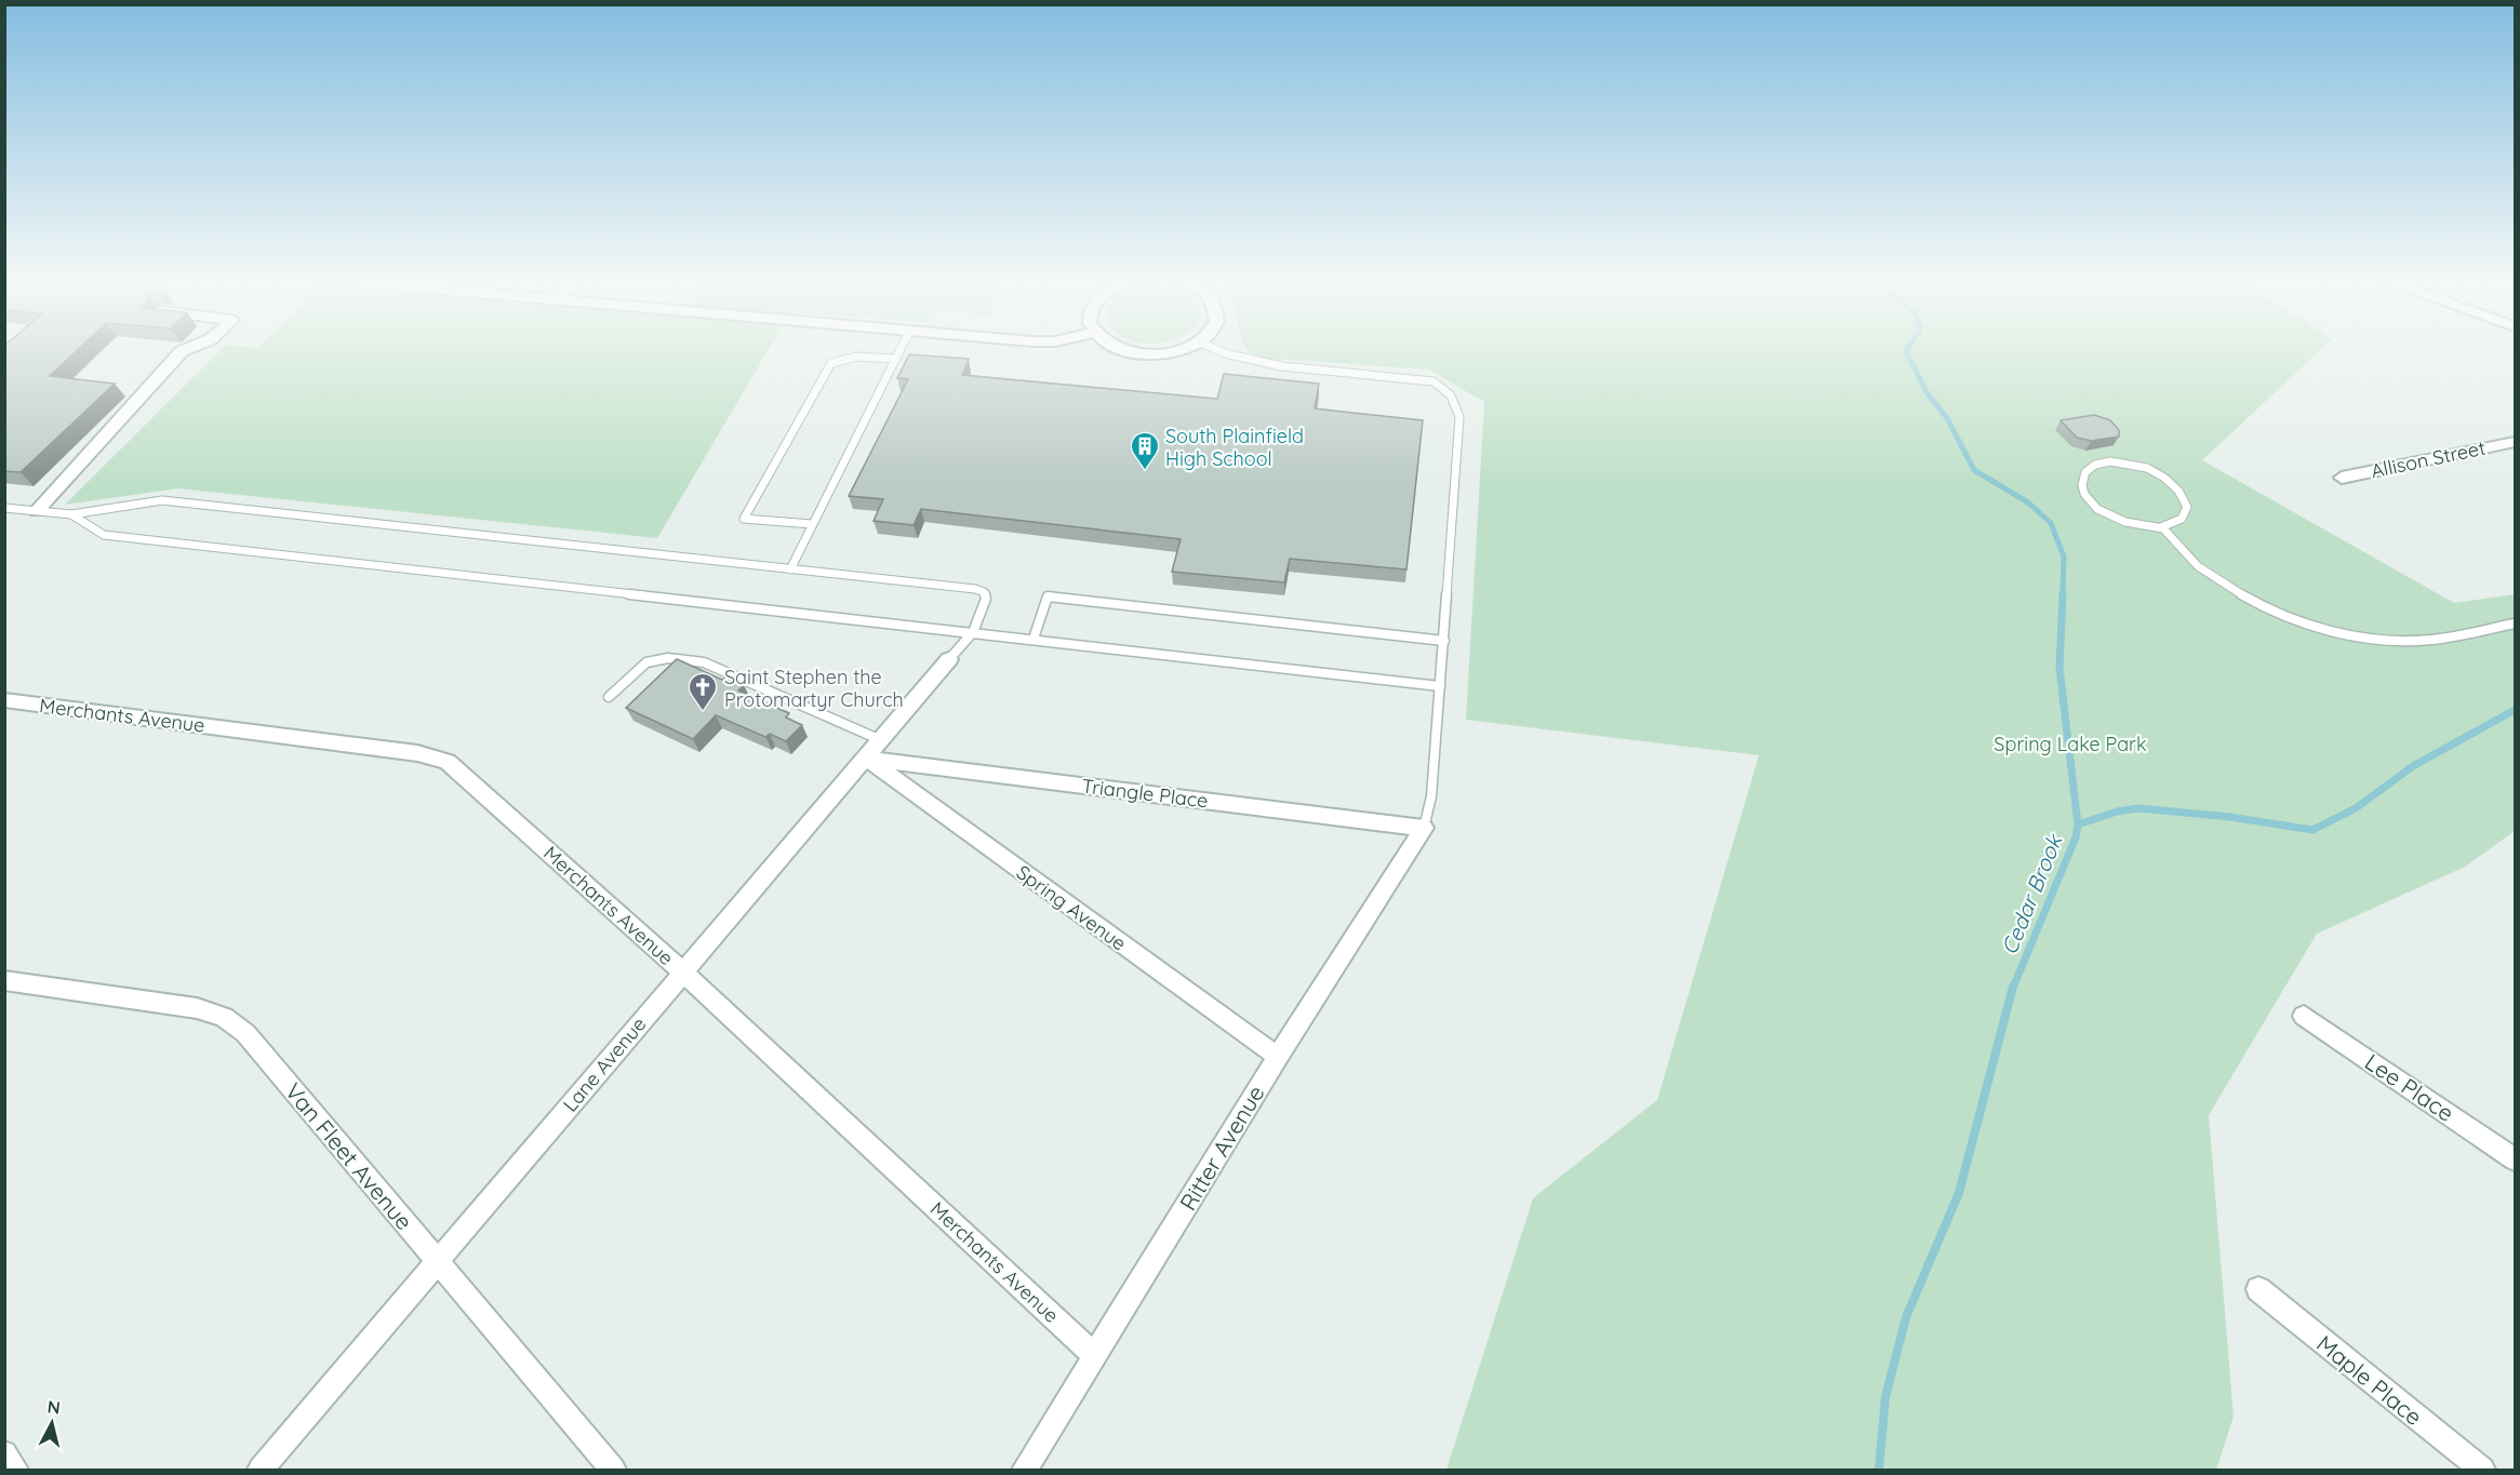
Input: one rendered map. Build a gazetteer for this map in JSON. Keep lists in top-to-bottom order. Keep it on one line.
{"streets":{"street":["Allison Street","Merchants Avenue","Triangle Place","Spring Avenue","Lane Avenue","Lee Place","Ritter Avenue","Van Fleet Avenue","Maple Place"]},"crossings":[["Merchants Avenue","Lane Avenue"],["Merchants Avenue","Ritter Avenue"],["Triangle Place","Spring Avenue"],["Triangle Place","Lane Avenue"],["Triangle Place","Ritter Avenue"],["Spring Avenue","Lane Avenue"],["Spring Avenue","Ritter Avenue"],["Lane Avenue","Van Fleet Avenue"]],"water":["Cedar Brook"],"parks":["Spring Lake Park"],"places":{"building":["South Plainfield High School"],"church":["Saint Stephen the Protomartyr Church"]},"north":"top"}
